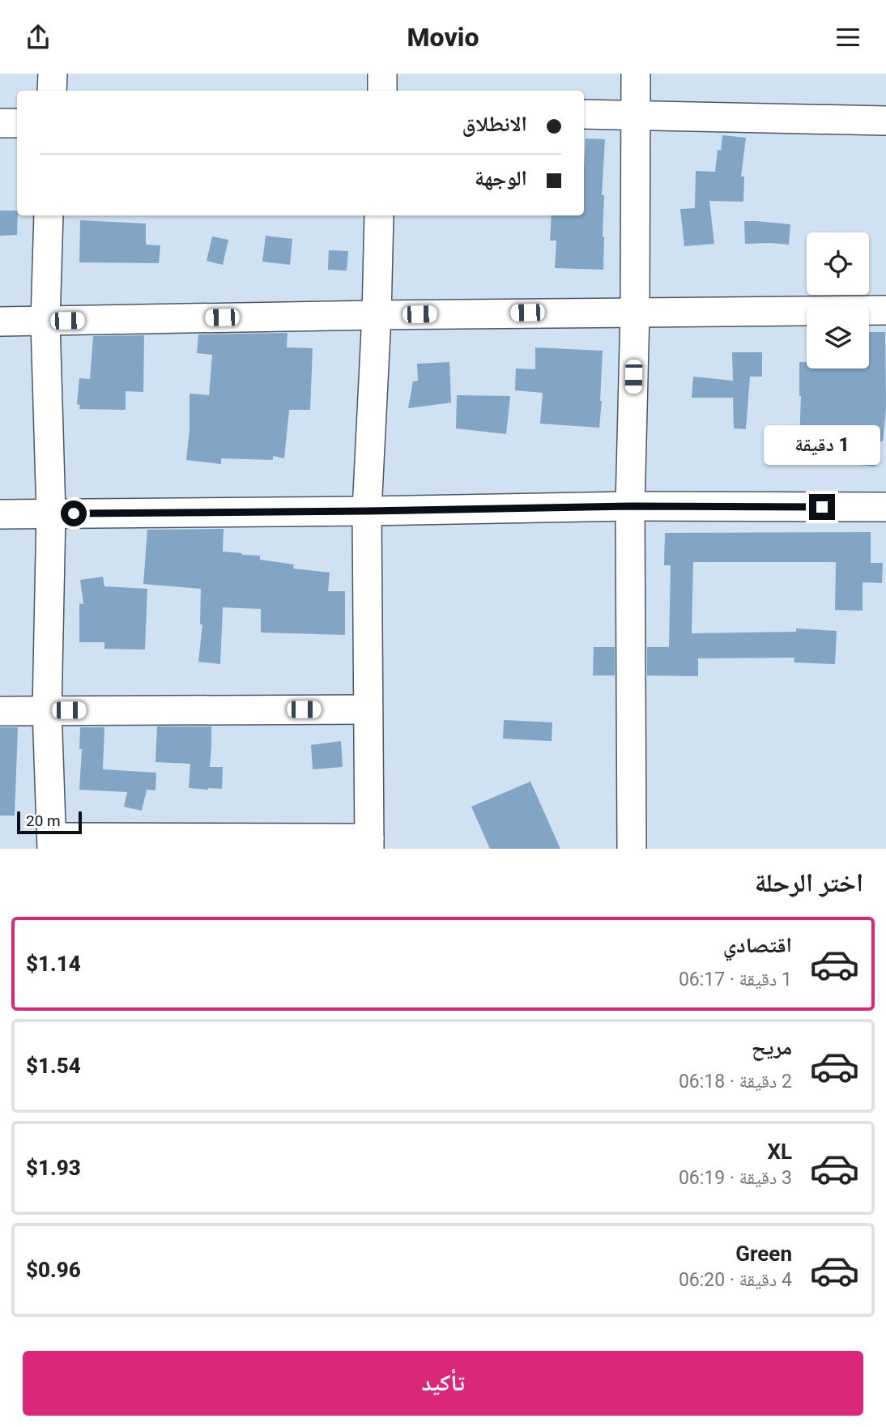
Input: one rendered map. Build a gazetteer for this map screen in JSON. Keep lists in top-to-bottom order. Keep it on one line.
{"scale_bar":"20 m","page":{"header":"Movio","banner":["الانطلاق","الوجهة"],"bubble":"1 دقيقة","scale":"20 m","heading":"اختر الرحلة","list":[{"name":"اقتصادي","note":"1 دقيقة · 06:17","value":"$1.14"},{"name":"مريح","note":"2 دقيقة · 06:18","value":"$1.54"},{"name":"XL","note":"3 دقيقة · 06:19","value":"$1.93"},{"name":"Green","note":"4 دقيقة · 06:20","value":"$0.96"}],"buttons":"تأكيد"}}
